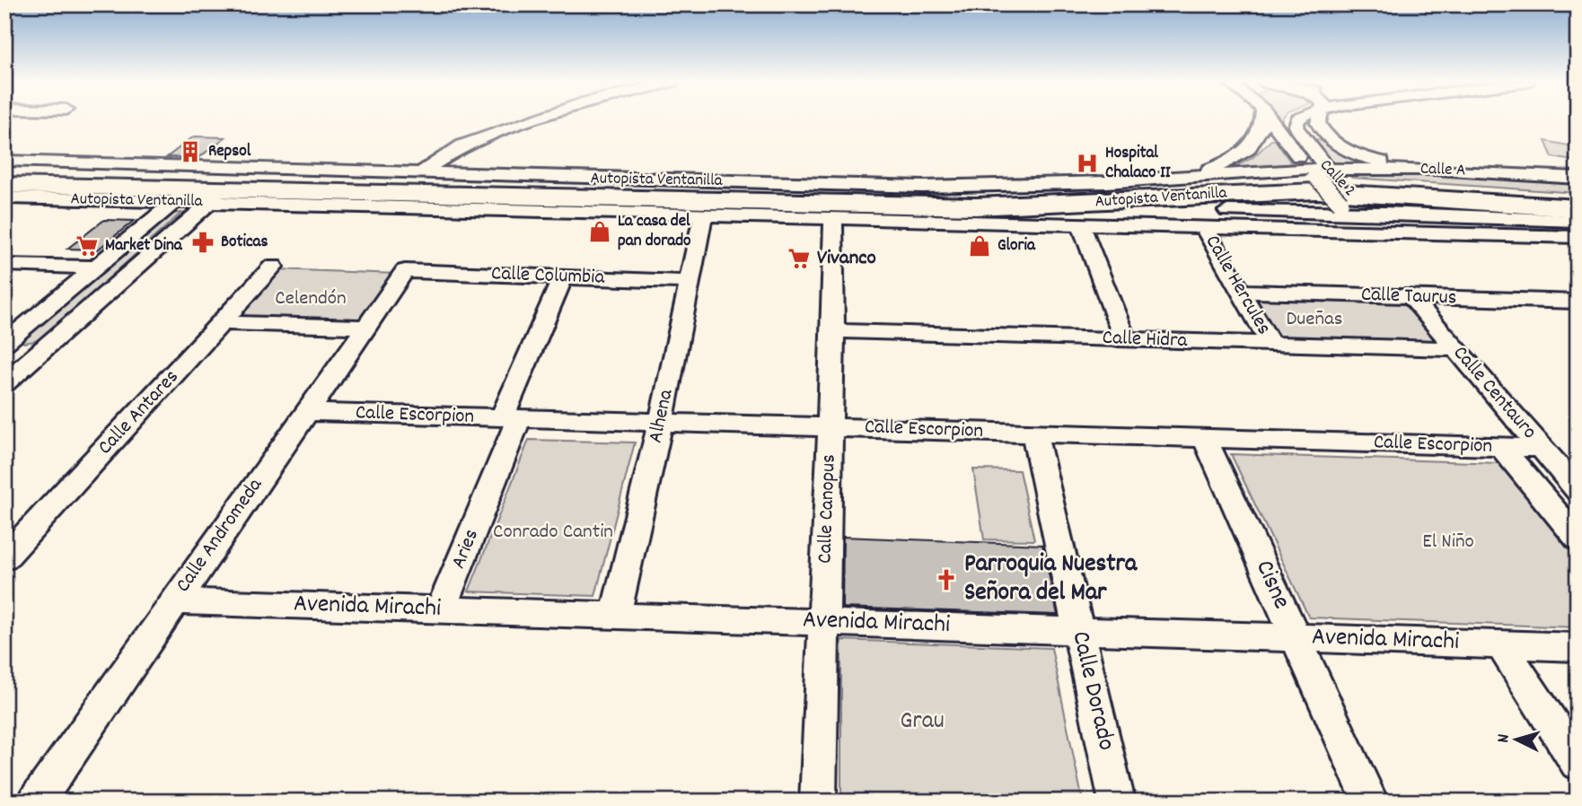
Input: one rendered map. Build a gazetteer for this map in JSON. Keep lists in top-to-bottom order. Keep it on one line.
{"streets":{"highway":["Autopista Ventanilla"],"street":["Calle A","Calle 2","Calle Columbia","Calle Hercules","Calle Taurus","Calle Hidra","Calle Centauro","Calle Antares","Calle Escorpion","Alhena","Calle Canopus","Calle Andromeda","Aries","Cisne","Avenida Mirachi","Calle Dorado"]},"crossings":[["Calle A","Calle 2"],["Calle A","Autopista Ventanilla"],["Calle 2","Autopista Ventanilla"],["Autopista Ventanilla","Calle Hercules"],["Autopista Ventanilla","Alhena"],["Autopista Ventanilla","Calle Canopus"],["Calle Columbia","Alhena"],["Calle Columbia","Calle Andromeda"],["Calle Columbia","Aries"],["Calle Hercules","Calle Taurus"],["Calle Hercules","Calle Hidra"],["Calle Taurus","Calle Centauro"],["Calle Hidra","Calle Centauro"],["Calle Hidra","Calle Canopus"],["Calle Centauro","Calle Escorpion"],["Calle Escorpion","Alhena"],["Calle Escorpion","Calle Canopus"],["Calle Escorpion","Calle Andromeda"],["Calle Escorpion","Aries"],["Calle Escorpion","Cisne"],["Calle Escorpion","Calle Dorado"],["Alhena","Avenida Mirachi"],["Calle Canopus","Avenida Mirachi"],["Calle Andromeda","Avenida Mirachi"],["Aries","Avenida Mirachi"],["Cisne","Avenida Mirachi"],["Avenida Mirachi","Calle Dorado"]],"parks":["Celendón","Dueñas","Conrado Cantin","El Niño","Grau"],"places":{"building":["Repsol"],"hospital":["Hospital Chalaco II"],"shop":["La casa del pan dorado","Gloria"],"pharmacy":["Boticas"],"supermarket":["Market Dina","Vivanco"],"church":["Parroquia Nuestra Señora del Mar"]},"north":"left"}
